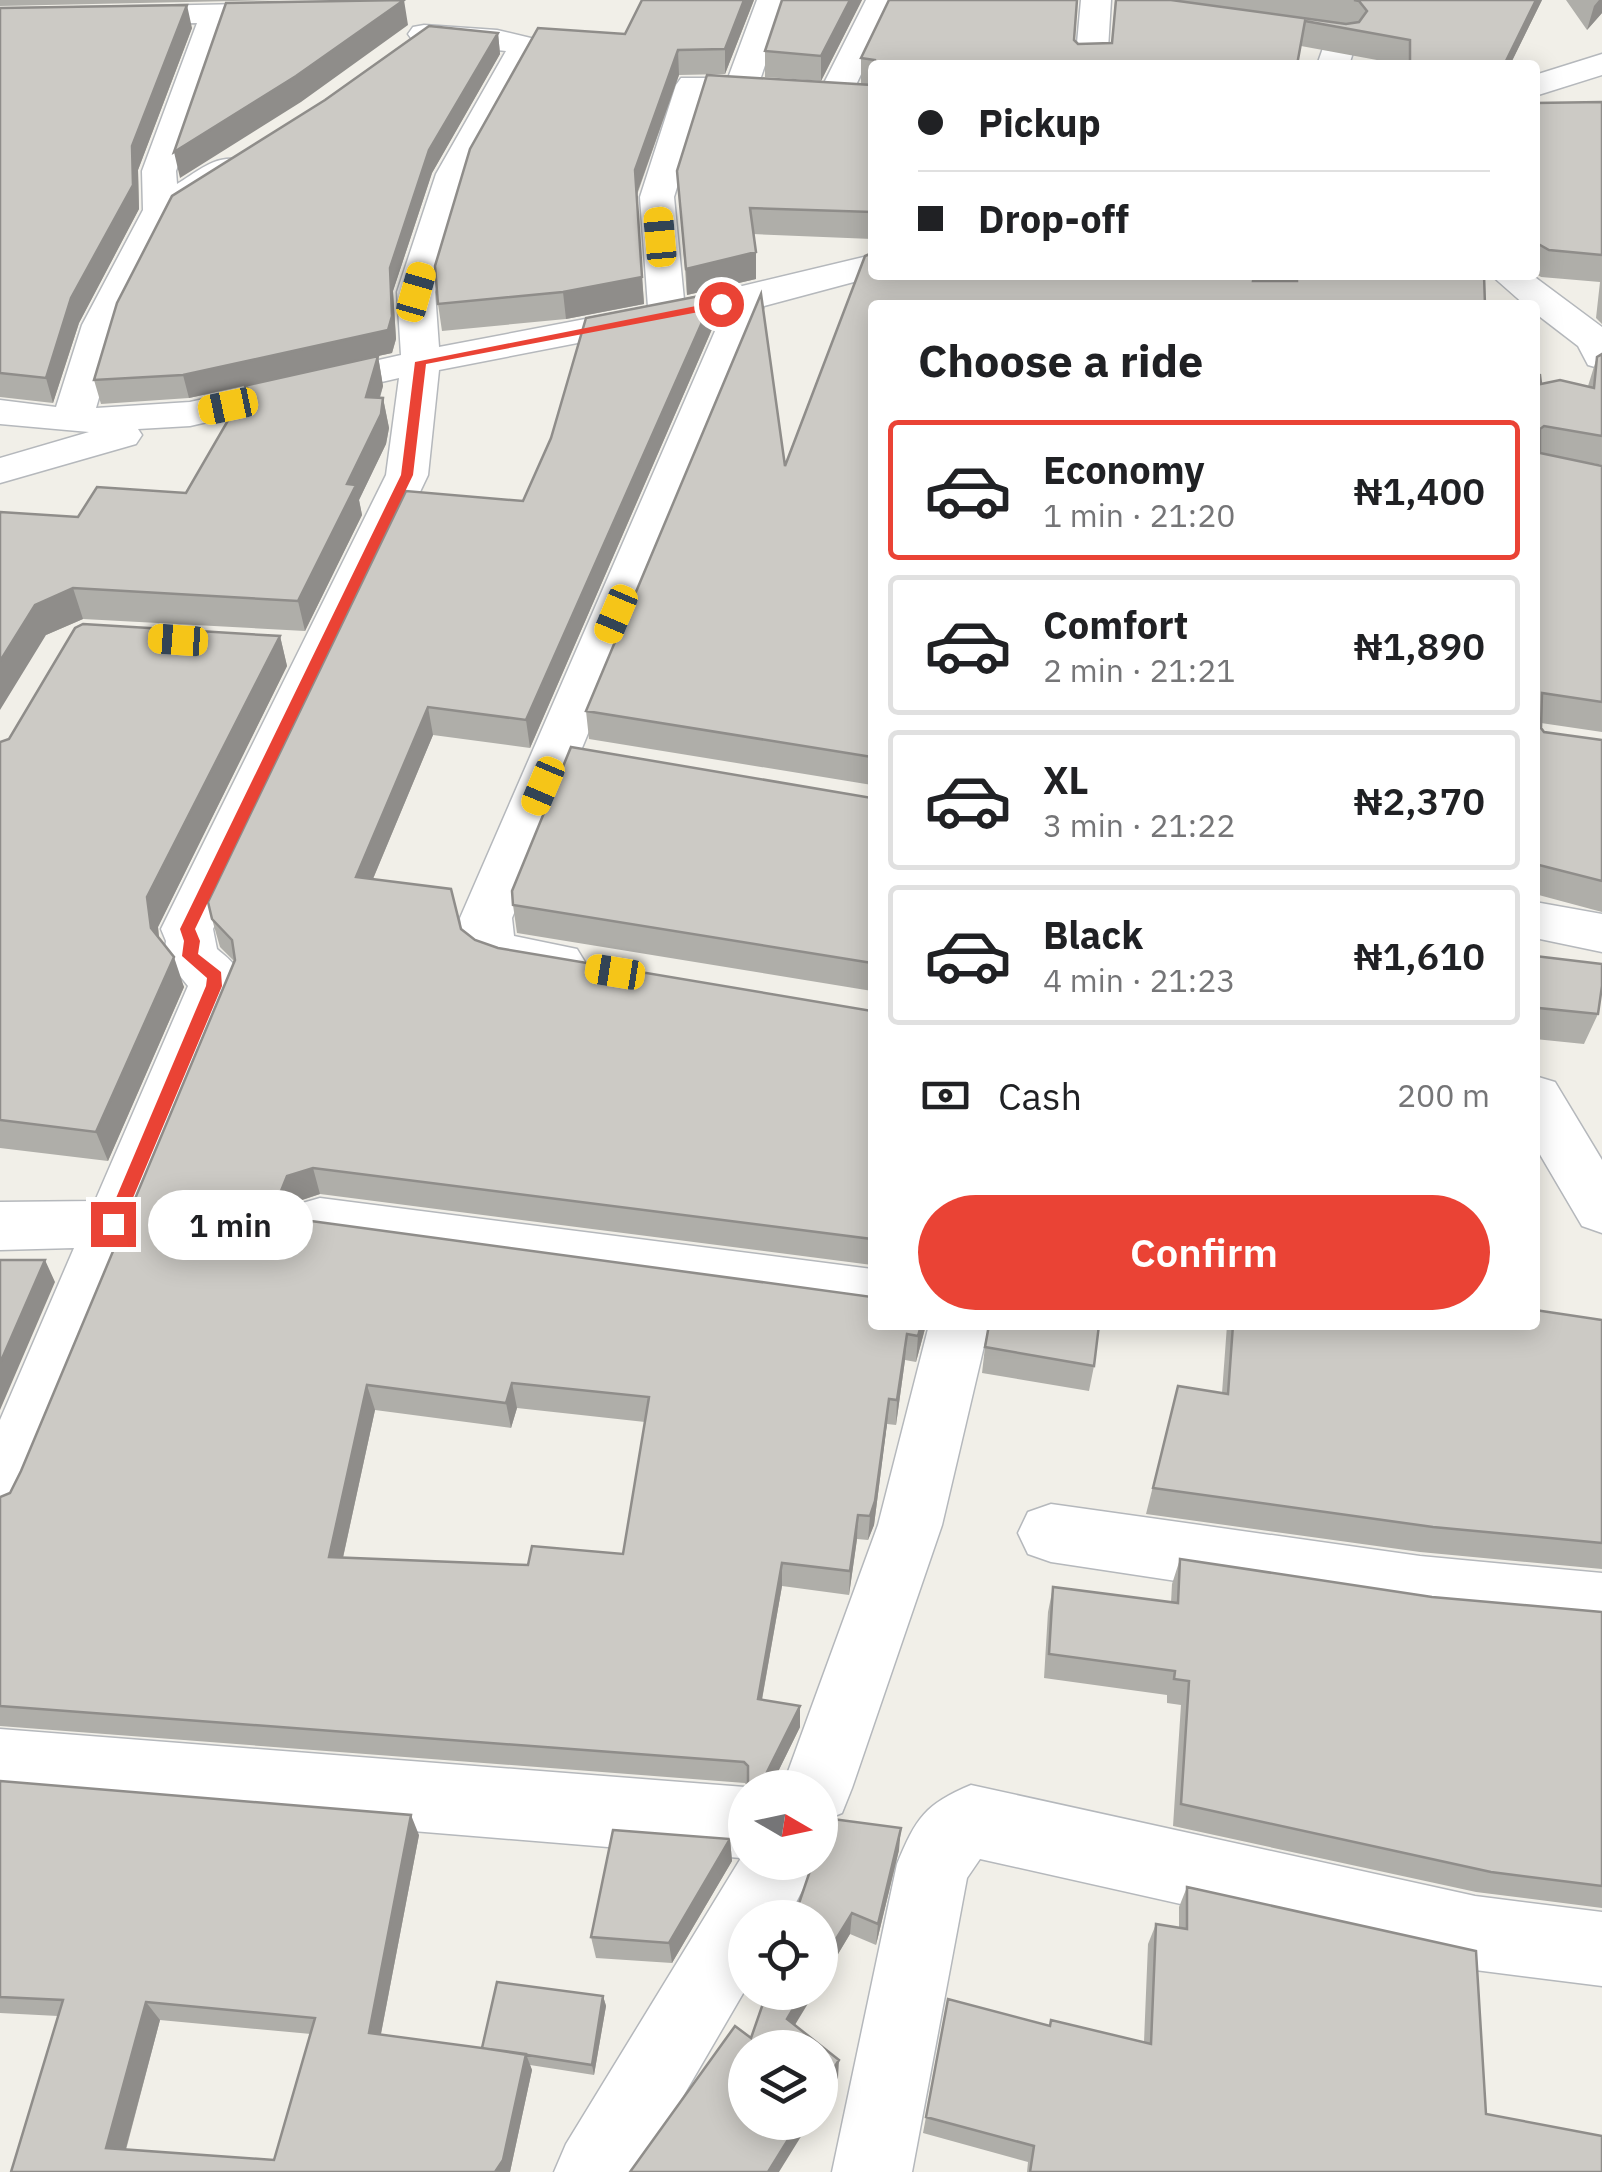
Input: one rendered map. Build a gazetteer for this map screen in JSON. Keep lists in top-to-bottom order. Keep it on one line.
{"north":"right","page":{"banner":["Pickup","Drop-off"],"heading":"Choose a ride","list":[{"name":"Economy","note":"1 min · 21:20","value":"₦1,400"},{"name":"Comfort","note":"2 min · 21:21","value":"₦1,890"},{"name":"XL","note":"3 min · 21:22","value":"₦2,370"},{"name":"Black","note":"4 min · 21:23","value":"₦1,610"}],"pay":["Cash","200 m"],"buttons":"Confirm","bubble":"1 min"}}
